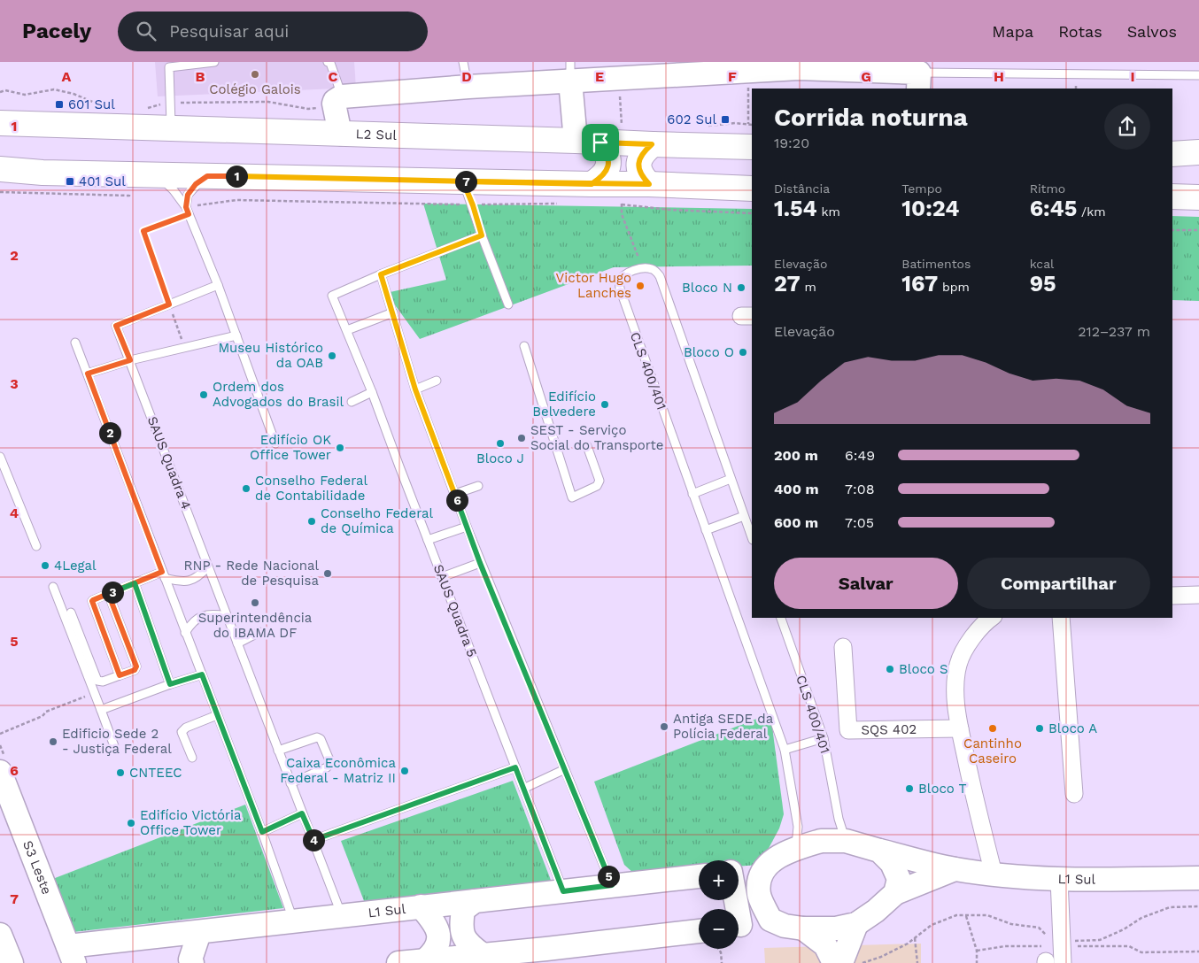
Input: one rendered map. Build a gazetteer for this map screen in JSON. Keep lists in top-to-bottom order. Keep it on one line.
{"streets":{"main road":["L2 Sul"],"street":["SQS 402","S3 Leste","L1 Sul"],"lane":["CLS 400/401","SAUS Quadra 4","SAUS Quadra 5"]},"crossings":[["CLS 400/401","L1 Sul"],["SAUS Quadra 4","L1 Sul"],["SAUS Quadra 5","L1 Sul"],["S3 Leste","L1 Sul"]],"places":{"other":["Colégio Galois","Victor Hugo Lanches","Bloco N","Bloco O","Museu Histórico da OAB","Ordem dos Advogados do Brasil","Edifício Belvedere","SEST - Serviço Social do Transporte","Bloco J","Edifício OK Office Tower","Conselho Federal de Contabilidade","Conselho Federal de Química","4Legal","RNP - Rede Nacional de Pesquisa","Superintendência do IBAMA DF","Bloco S","Antiga SEDE da Polícia Federal","Cantinho Caseiro","Bloco A","Edificio Sede 2 - Justiça Federal","Caixa Econômica Federal - Matriz II","CNTEEC","Bloco T","Edifício Victória Office Tower"],"transit":["601 Sul","602 Sul","401 Sul"]},"page":{"header":"Pacely","search":"Pesquisar aqui","nav":["Mapa","Rotas","Salvos"],"heading":["Corrida noturna","19:20"],"stats":[["Distância","1.54 km"],["Tempo","10:24"],["Ritmo","6:45 /km"],["Elevação","27 m"],["Batimentos","167 bpm"],["kcal","95"]],"pins":["1","7","2","6","3","4","5"],"chart":["Elevação","212–237 m"],"list":[{"name":"200 m","note":"6:49"},{"name":"400 m","note":"7:08"},{"name":"600 m","note":"7:05"}],"buttons":["Salvar","Compartilhar"],"map_buttons":["+","−"]},"grid":{"columns":["A","B","C","D","E","F","G","H","I"],"rows":["1","2","3","4","5","6","7"]}}
